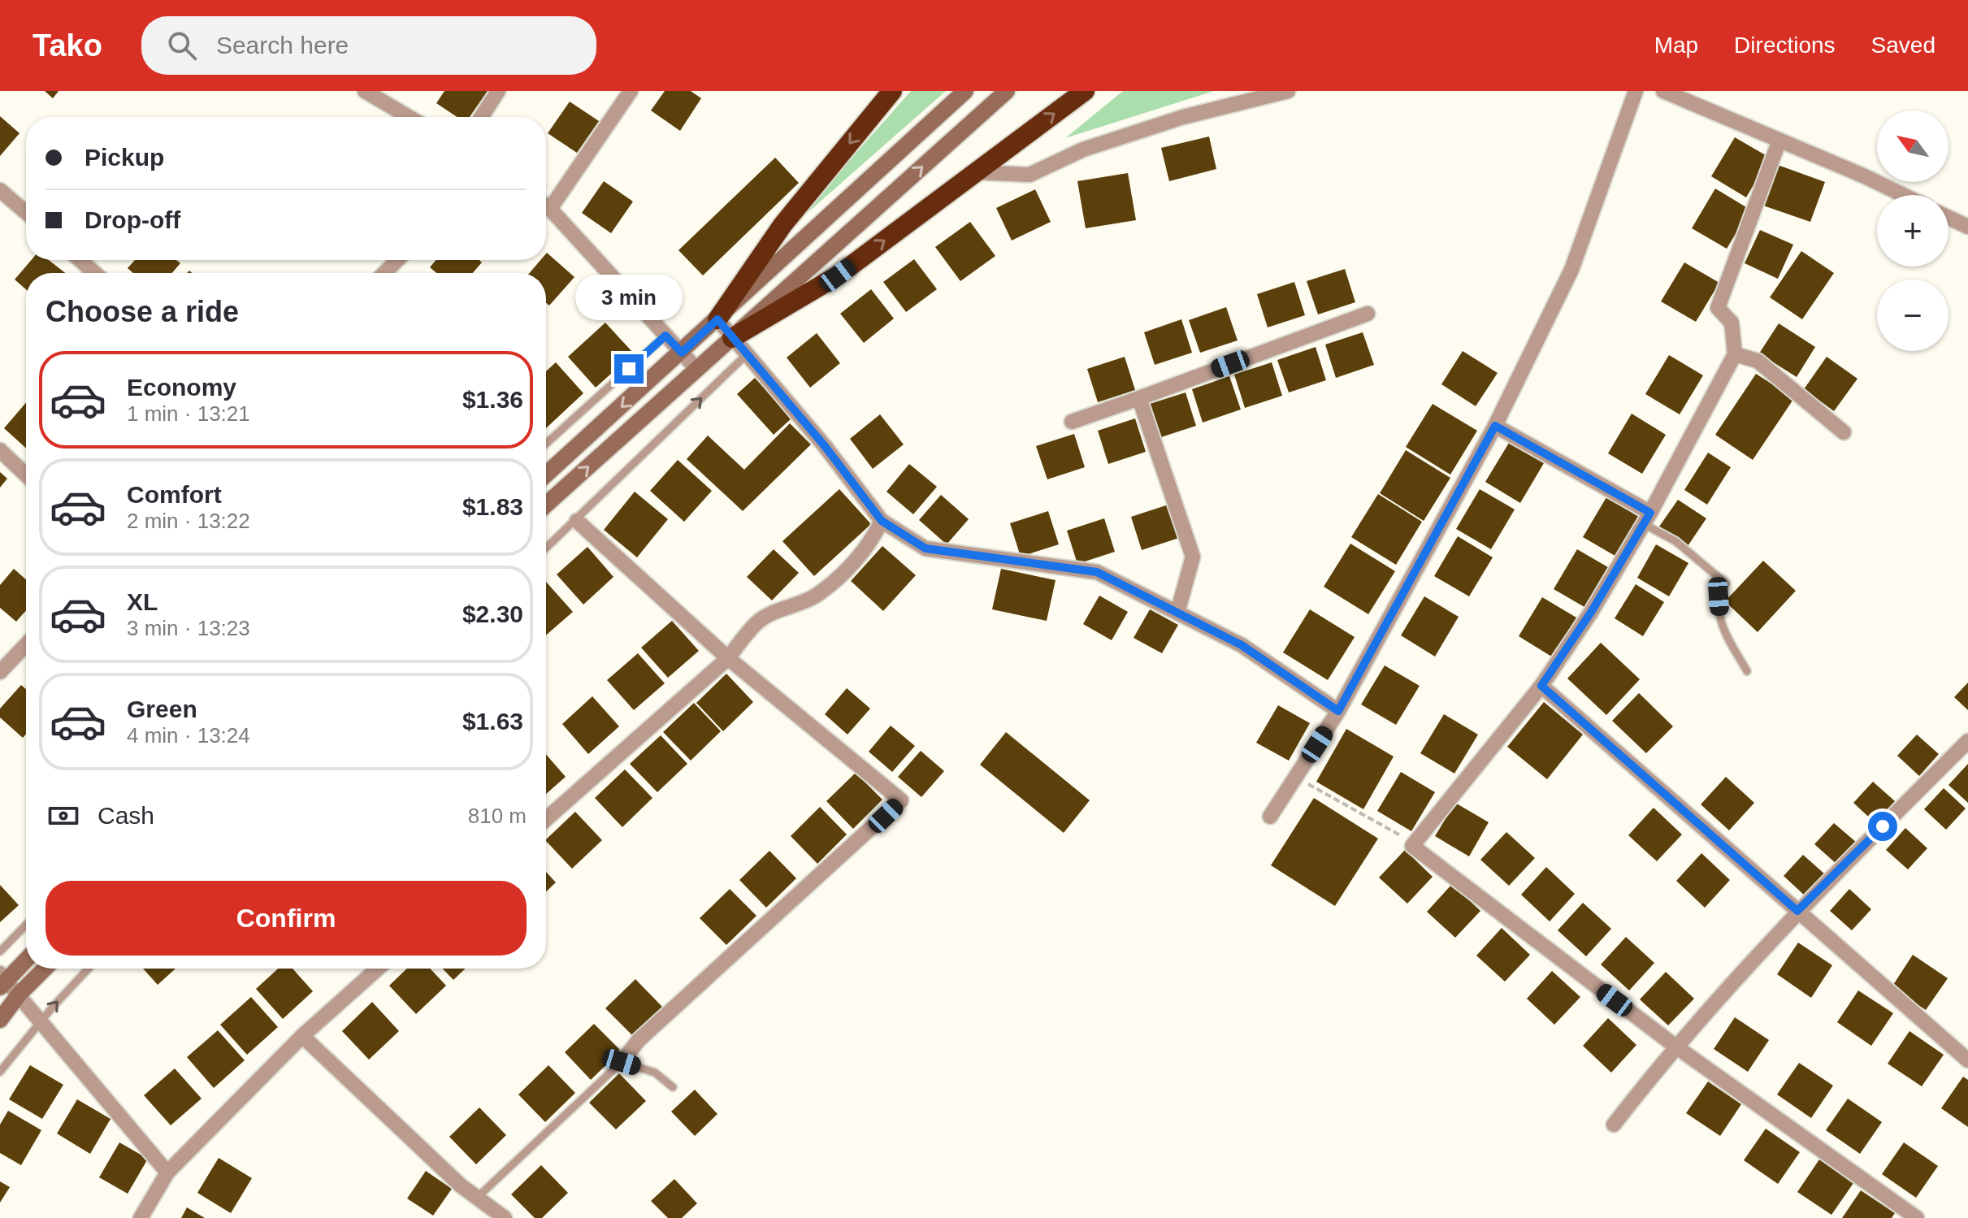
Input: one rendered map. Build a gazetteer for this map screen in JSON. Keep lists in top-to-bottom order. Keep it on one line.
{"north":"top left","page":{"header":"Tako","search":"Search here","nav":["Map","Directions","Saved"],"map_buttons":["+","−"],"banner":["Pickup","Drop-off"],"heading":"Choose a ride","bubble":"3 min","list":[{"name":"Economy","note":"1 min · 13:21","value":"$1.36"},{"name":"Comfort","note":"2 min · 13:22","value":"$1.83"},{"name":"XL","note":"3 min · 13:23","value":"$2.30"},{"name":"Green","note":"4 min · 13:24","value":"$1.63"}],"pay":["Cash","810 m"],"buttons":"Confirm"}}
